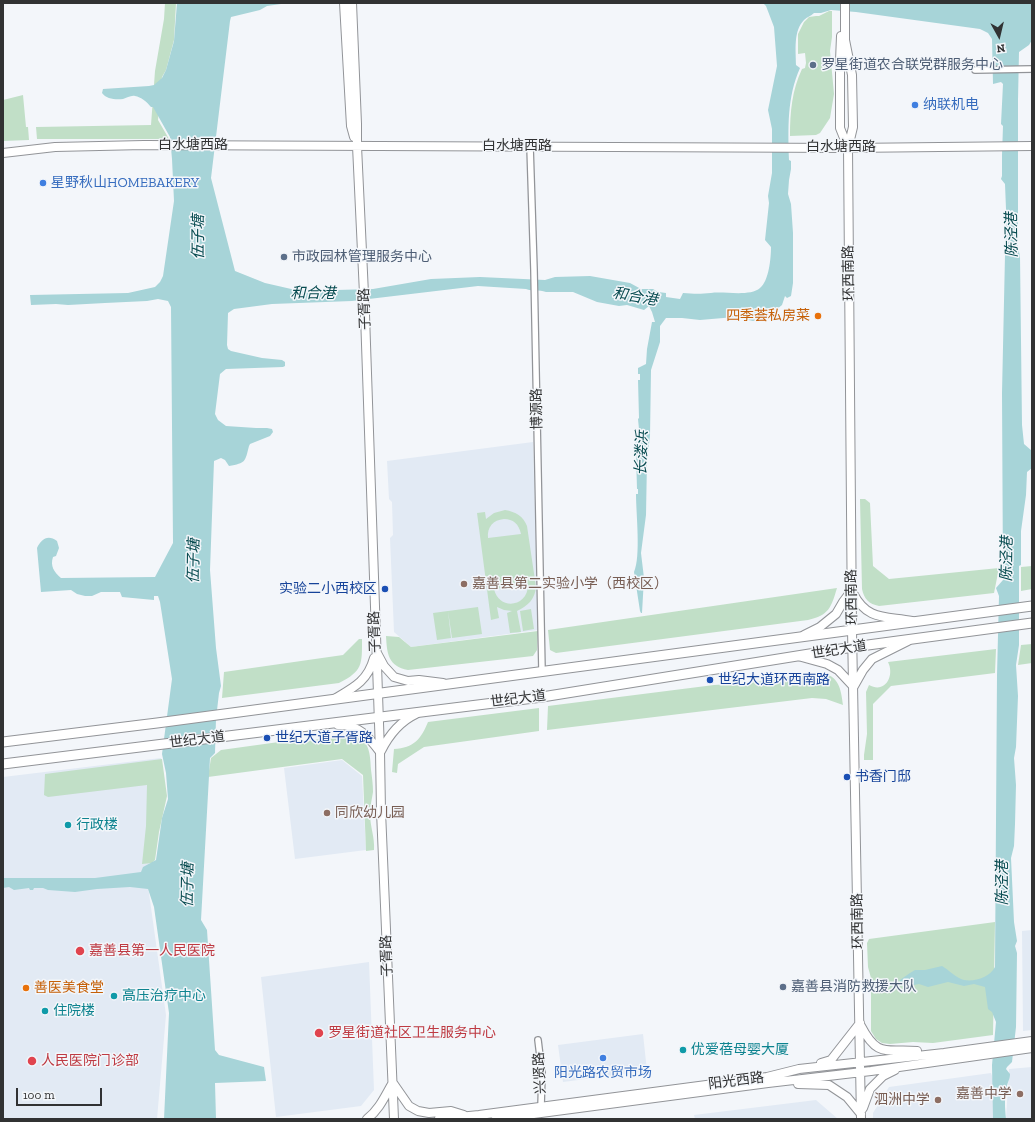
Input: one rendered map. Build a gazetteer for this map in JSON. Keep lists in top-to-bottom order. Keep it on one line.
{"streets":{"main road":["世纪大道"],"street":["白水塘西路","环西南路","子胥路","博源路","兴贤路","阳光西路"]},"crossings":[["白水塘西路","环西南路"],["白水塘西路","子胥路"],["白水塘西路","博源路"],["环西南路","世纪大道"],["环西南路","阳光西路"],["子胥路","世纪大道"],["博源路","世纪大道"],["兴贤路","阳光西路"]],"water":["陈泾港","伍子塘","和合港","长溇浜"],"places":["罗星街道农合联党群服务中心","纳联机电","星野秋山HOMEBAKERY","市政园林管理服务中心","四季荟私房菜","嘉善县第二实验小学（西校区）","实验二小西校区","世纪大道环西南路","世纪大道子胥路","书香门邸","同欣幼儿园","行政楼","嘉善县第一人民医院","嘉善县消防救援大队","善医美食堂","高压治疗中心","住院楼","罗星街道社区卫生服务中心","优爱蓓母婴大厦","阳光路农贸市场","人民医院门诊部","嘉善中学","泗洲中学"],"scale_bar":"100 m","north":"bottom"}
